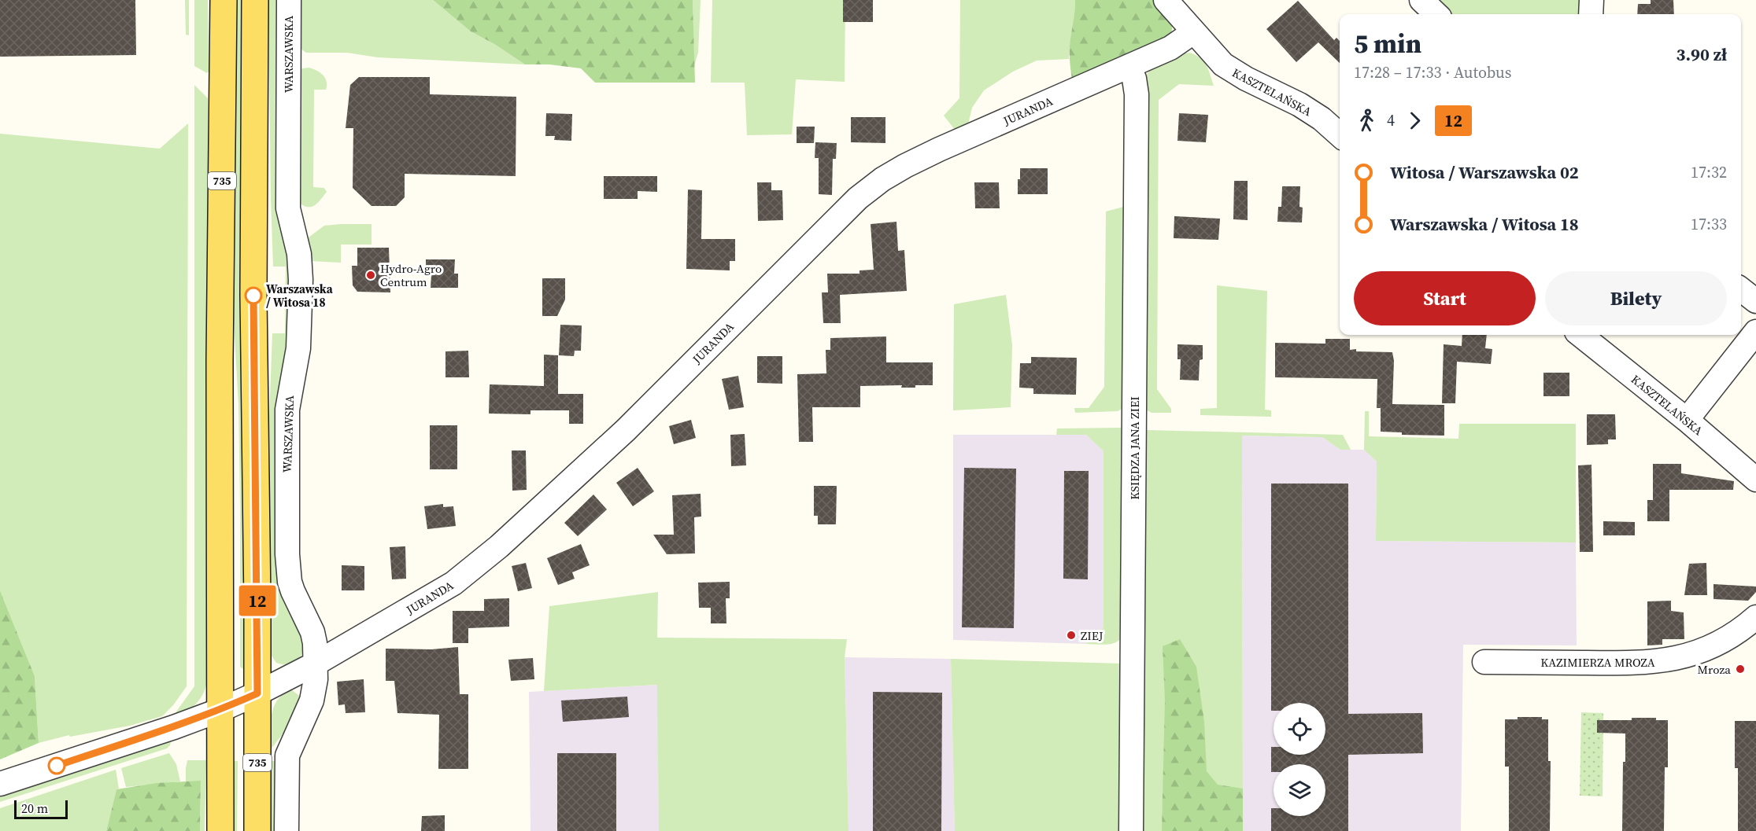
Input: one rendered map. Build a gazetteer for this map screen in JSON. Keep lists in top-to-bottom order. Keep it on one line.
{"streets":{"main road":["735"],"street":["WARSZAWSKA","KASZTELAŃSKA","JURANDA","KSIĘDZA JANA ZIEI","KAZIMIERZA MROZA"]},"crossings":[["WARSZAWSKA","JURANDA"],["KASZTELAŃSKA","JURANDA"],["JURANDA","735"],["JURANDA","KSIĘDZA JANA ZIEI"]],"places":["Hydro-Agro Centrum","Warszawska / Witosa 18","ZIEJ","Mroza"],"lines":["bus line 12"],"scale_bar":"20 m","page":{"on_map":"12","heading":["5 min","17:28 – 17:33 · Autobus","3.90 zł"],"legs":["4","12"],"list":[{"name":"Witosa / Warszawska 02","value":"17:32"},{"name":"Warszawska / Witosa 18","value":"17:33"}],"buttons":["Start","Bilety"],"scale":"20 m"}}
